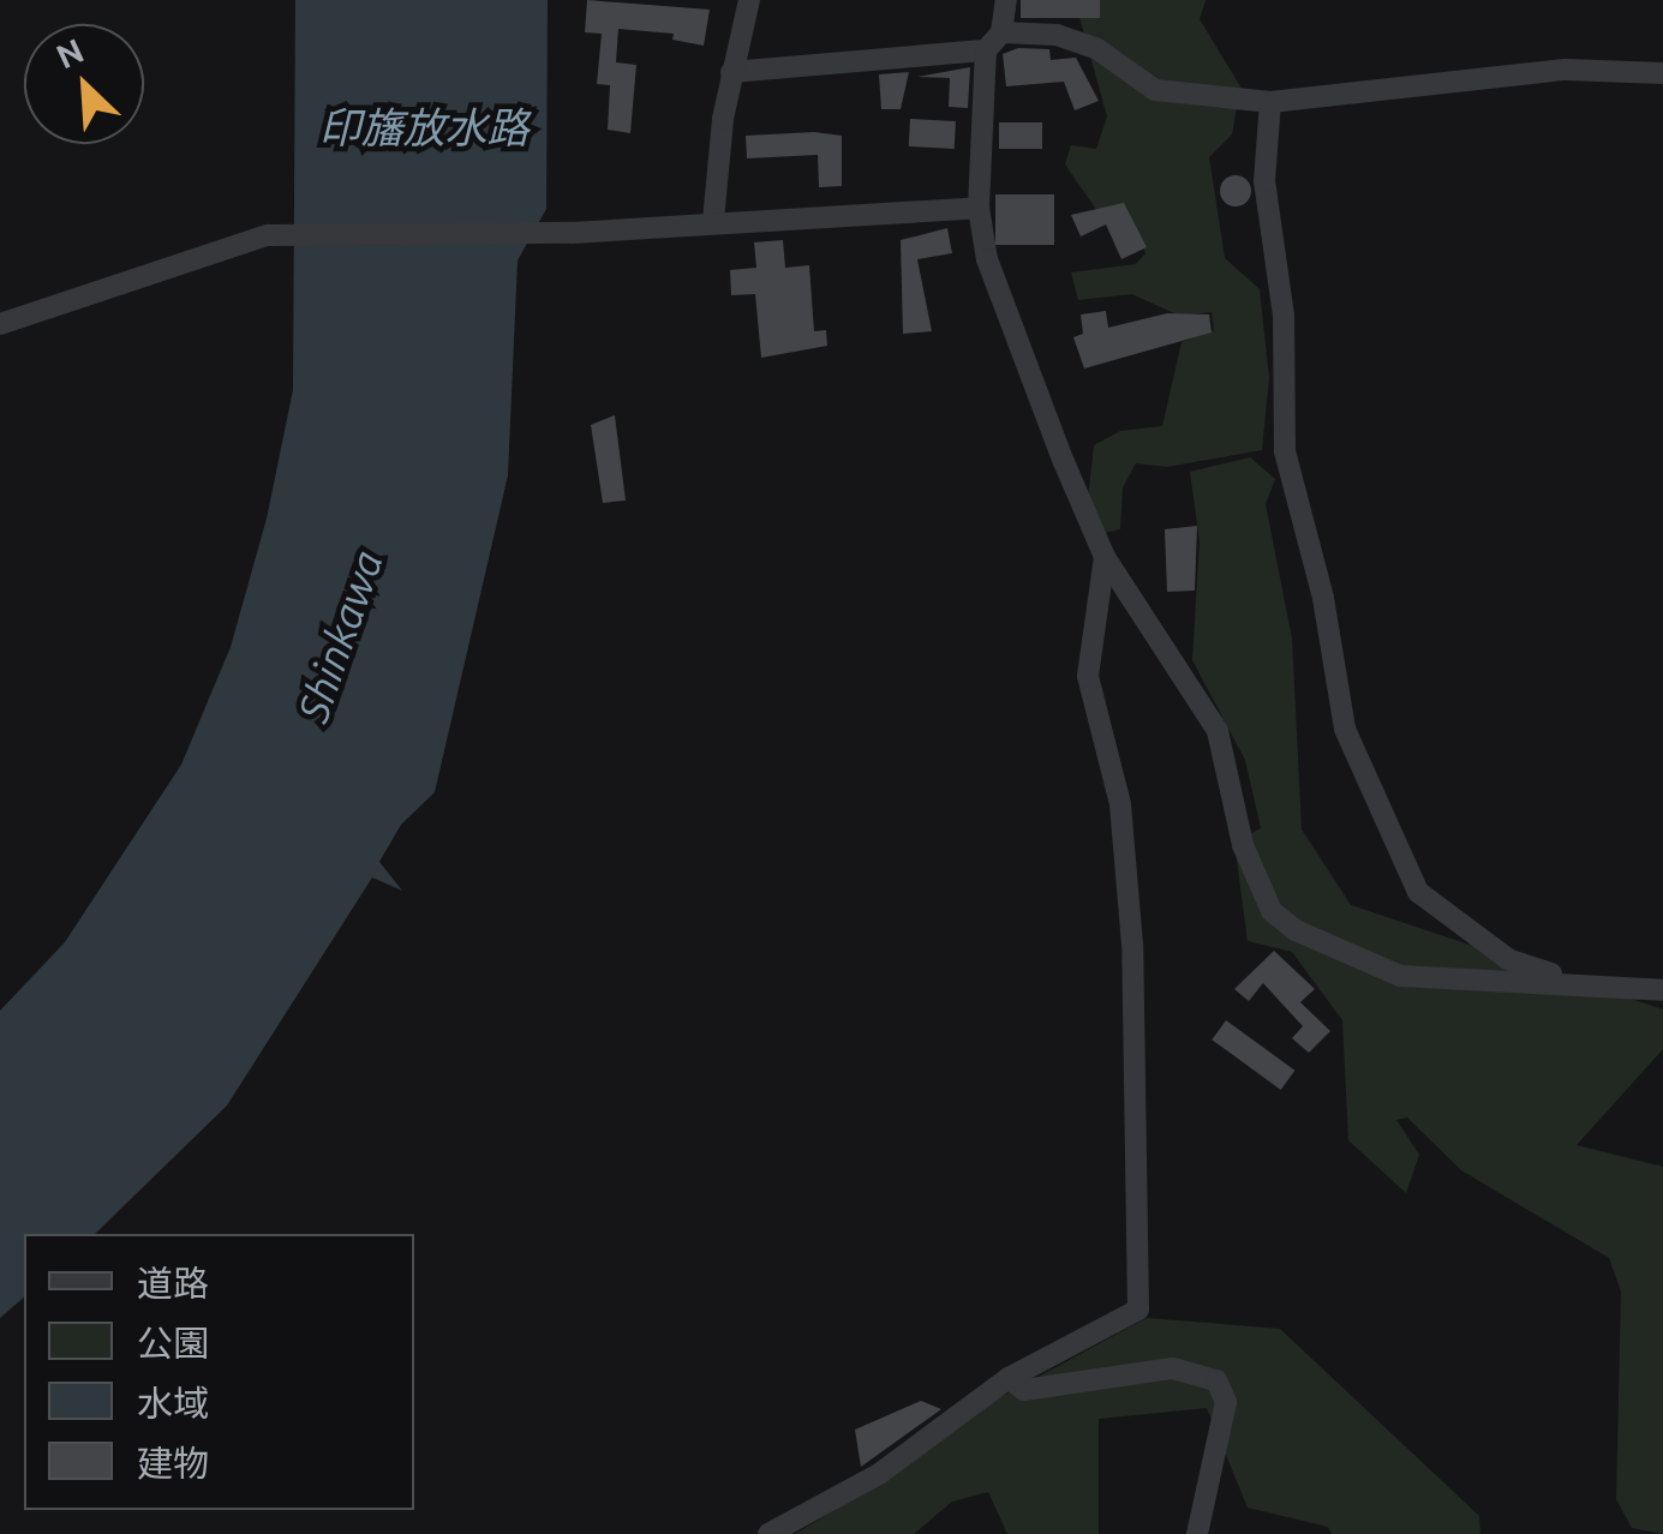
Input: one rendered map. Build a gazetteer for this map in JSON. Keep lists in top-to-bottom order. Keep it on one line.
{"water":["印旛放水路","Shinkawa"],"legend":["道路","公園","水域","建物"],"north":"top left"}
